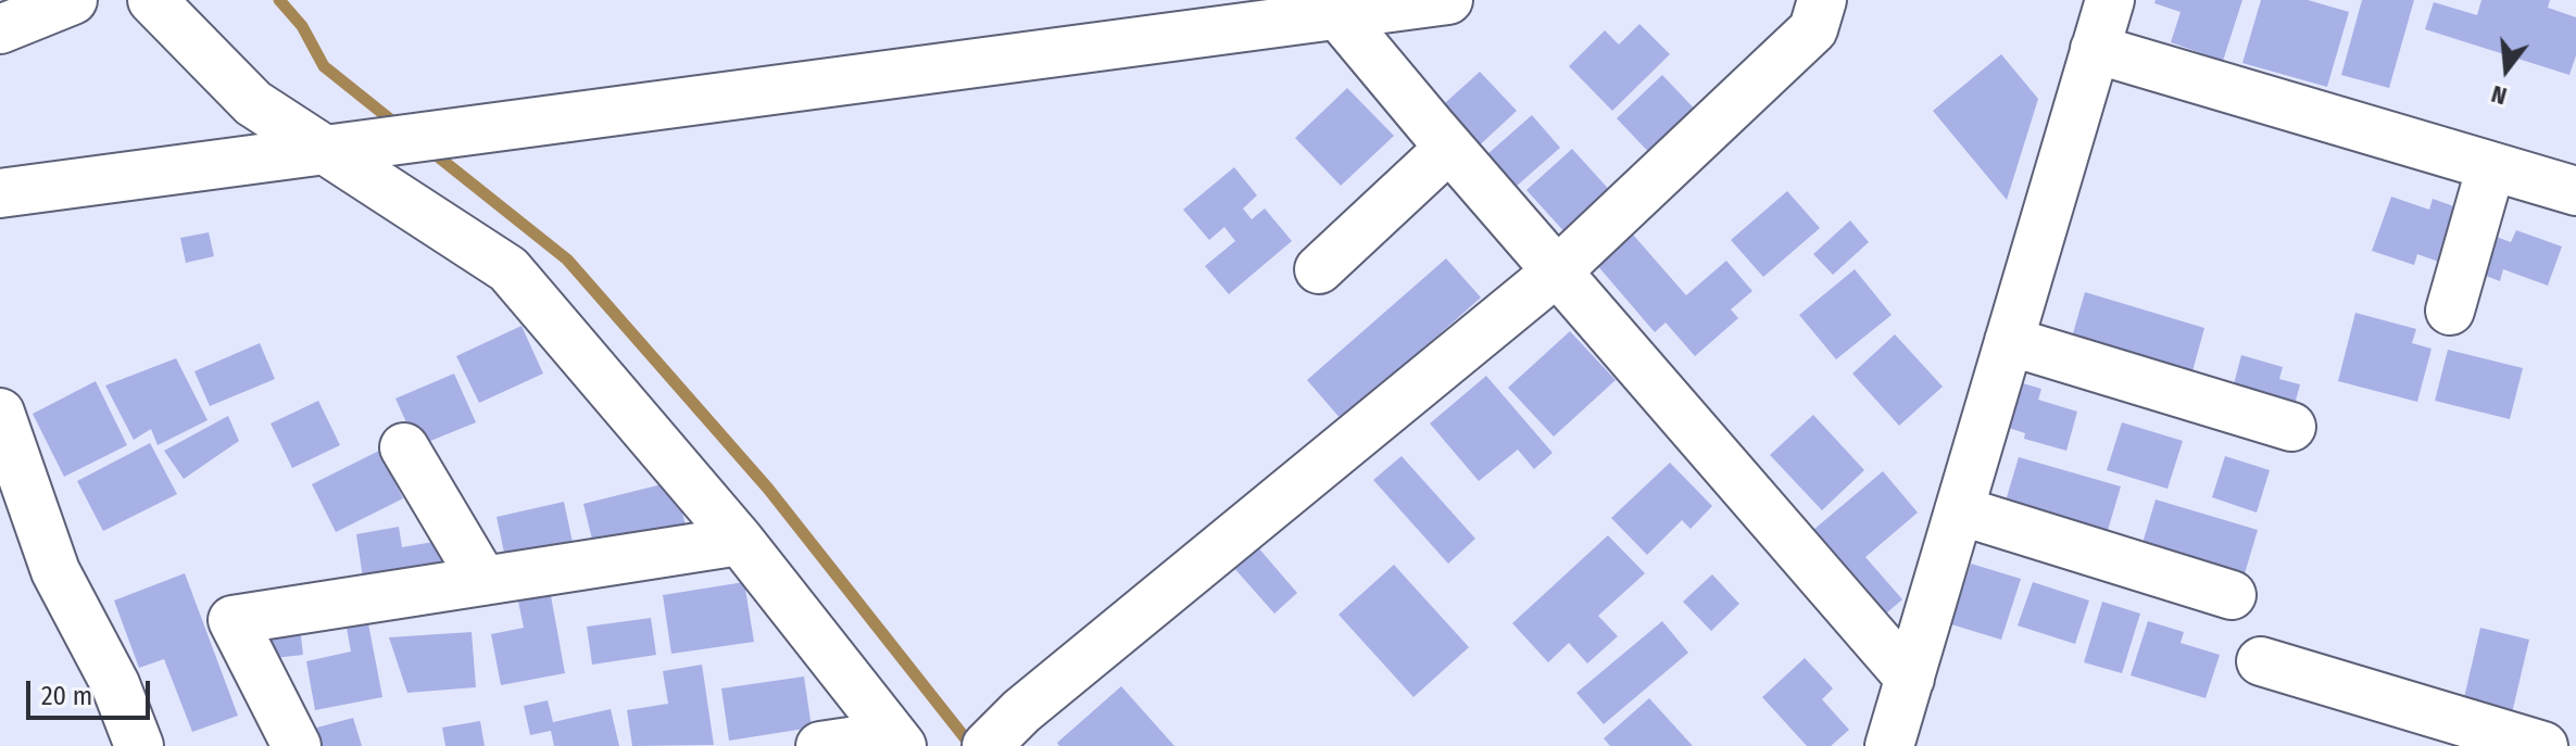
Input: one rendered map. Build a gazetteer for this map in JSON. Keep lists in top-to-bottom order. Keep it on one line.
{"scale_bar":"20 m","north":"bottom"}
